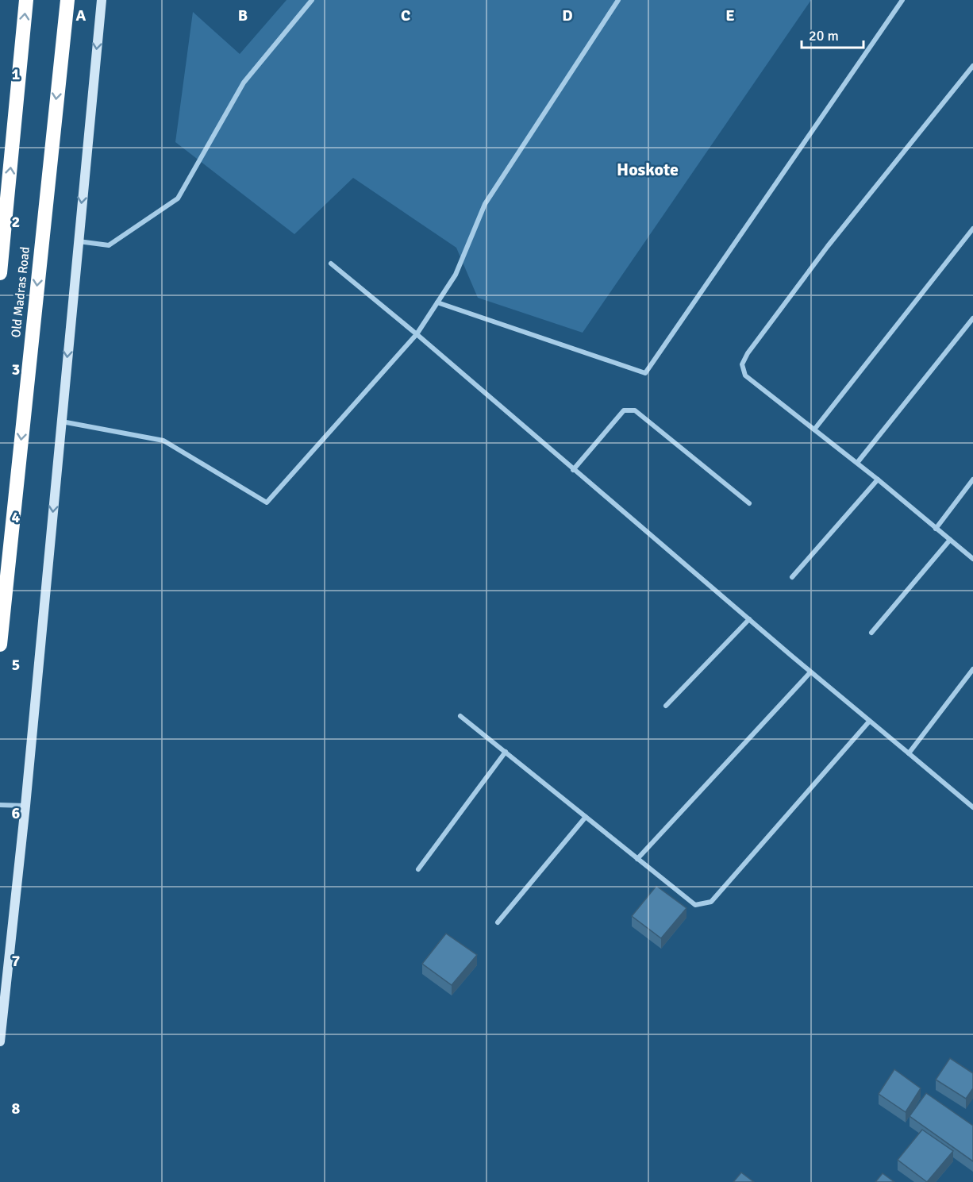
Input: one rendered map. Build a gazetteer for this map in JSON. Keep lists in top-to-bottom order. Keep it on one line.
{"streets":{"highway":["Old Madras Road"]},"districts":["Hoskote"],"scale_bar":"20 m","grid":{"columns":["A","B","C","D","E"],"rows":["1","2","3","4","5","6","7","8"]}}
